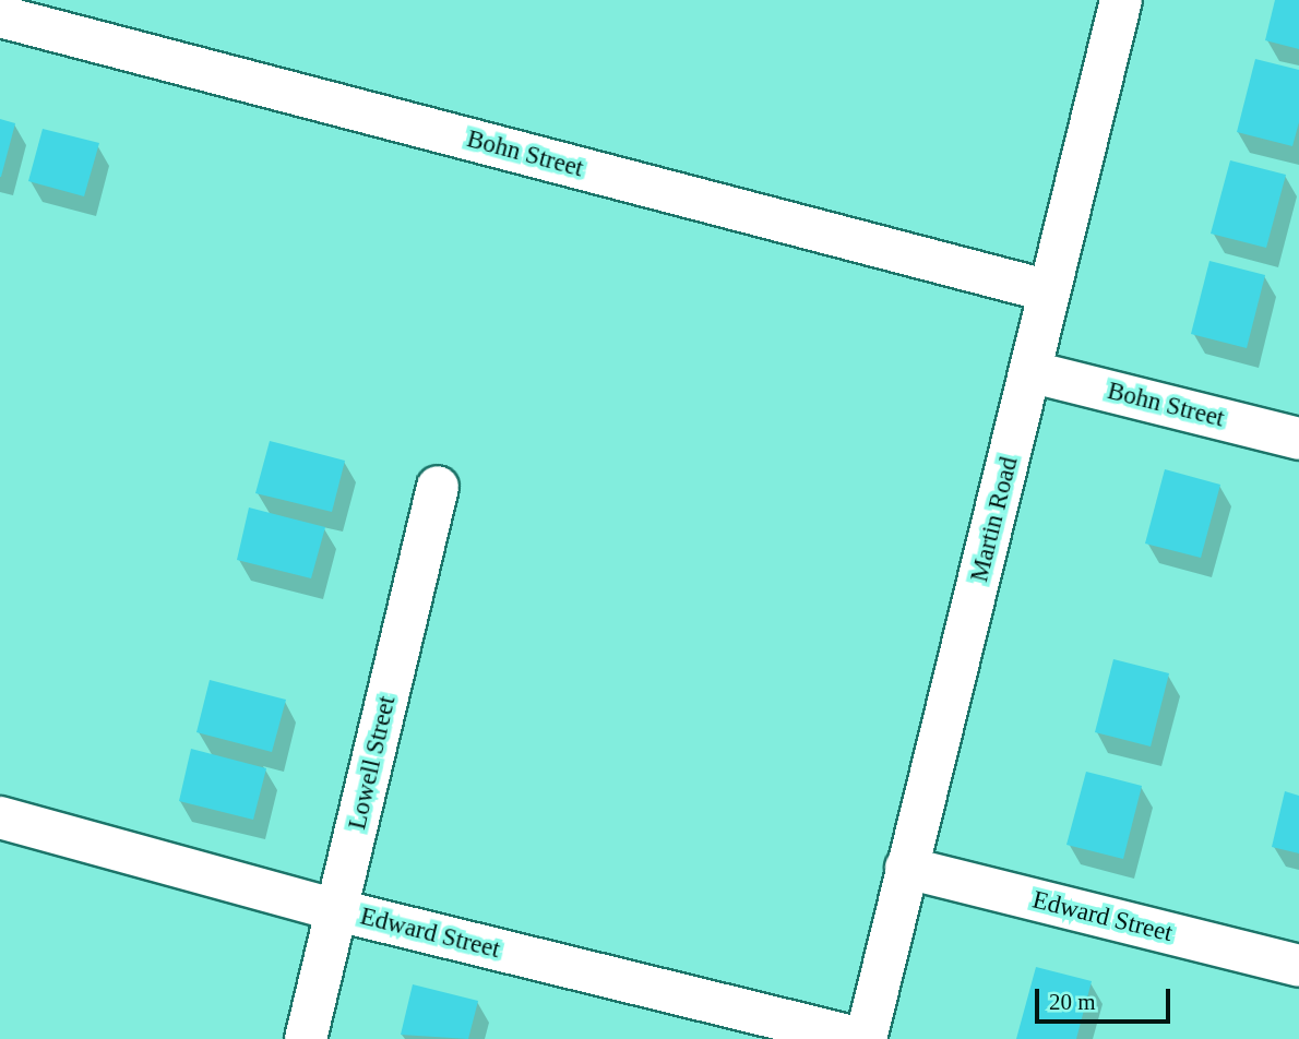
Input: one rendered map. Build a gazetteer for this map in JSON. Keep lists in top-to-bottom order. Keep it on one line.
{"streets":{"street":["Bohn Street","Martin Road","Lowell Street","Edward Street"]},"crossings":[["Bohn Street","Martin Road"],["Martin Road","Edward Street"],["Lowell Street","Edward Street"]],"scale_bar":"20 m"}
